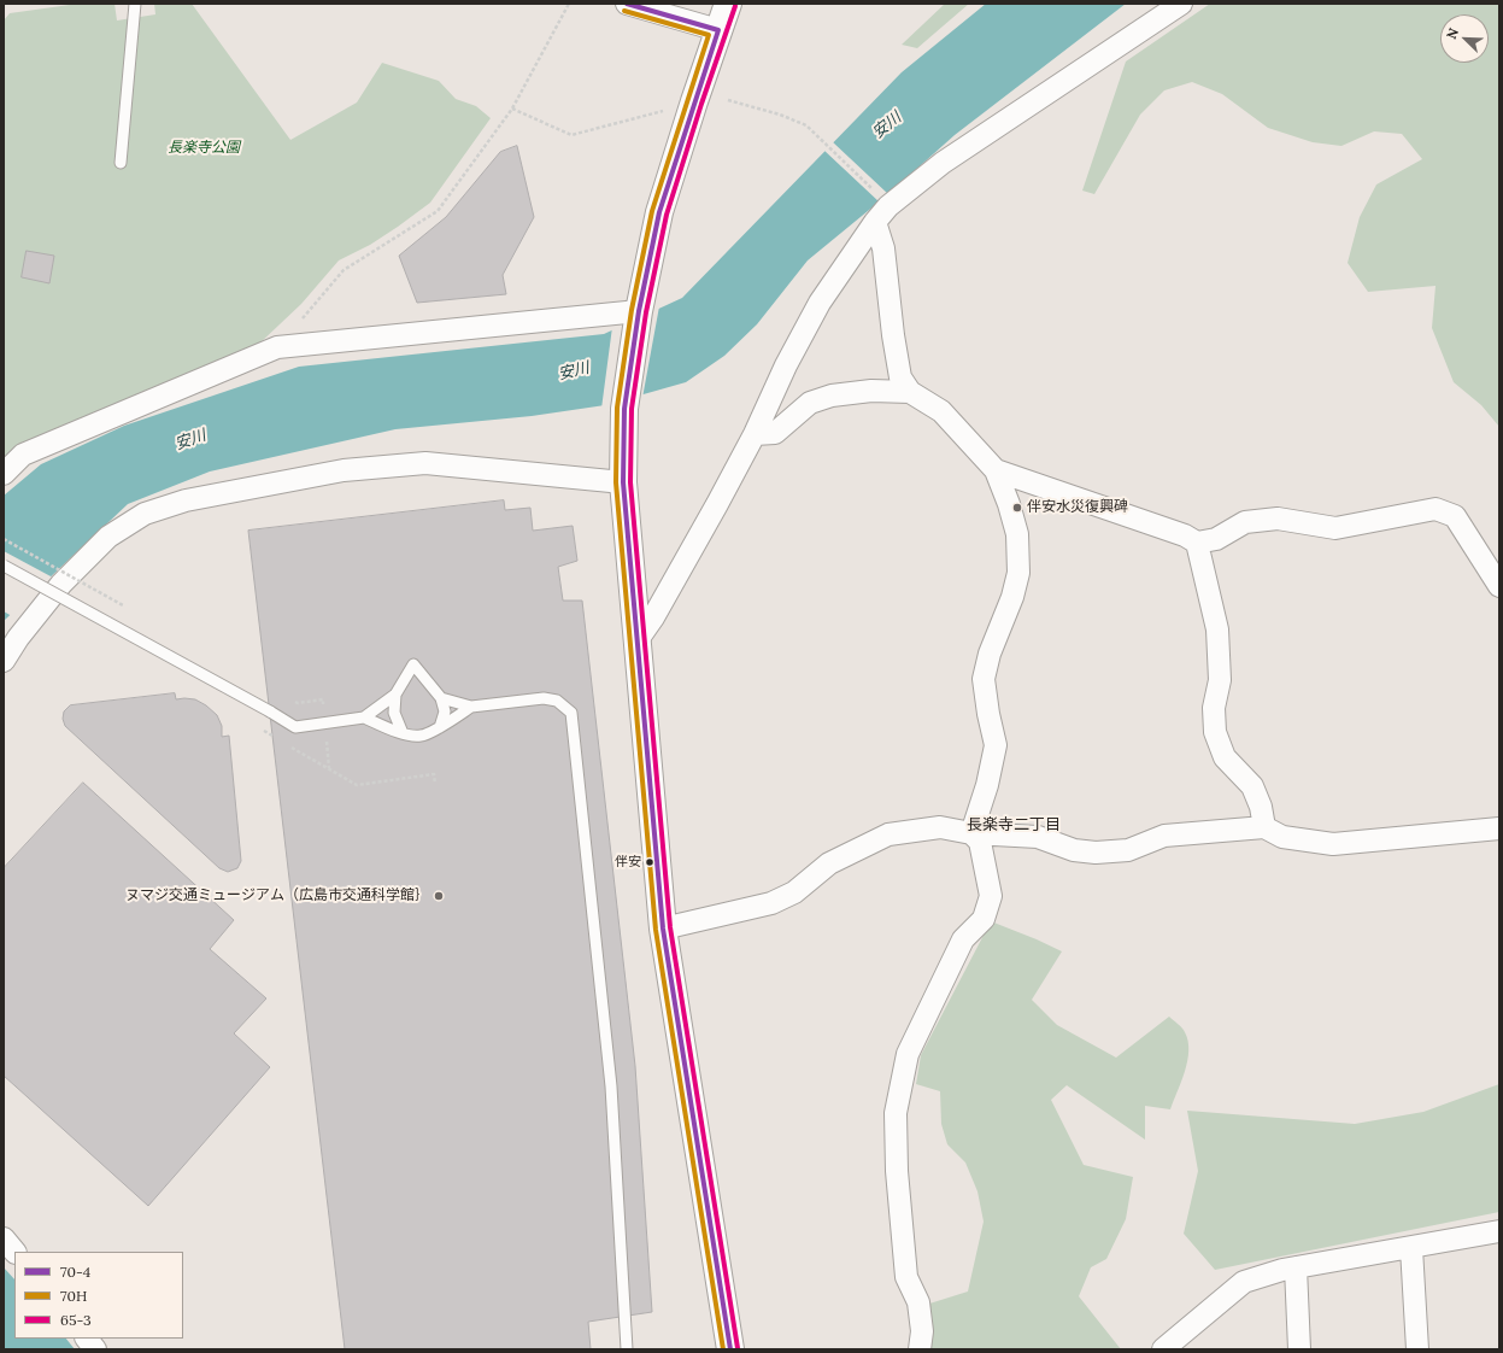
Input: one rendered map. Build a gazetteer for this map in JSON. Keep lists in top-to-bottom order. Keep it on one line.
{"districts":["長楽寺二丁目"],"water":["安川"],"parks":["長楽寺公園"],"places":["伴安水災復興碑","伴安","ヌマジ交通ミュージアム（広島市交通科学館｝"],"lines":["transit line 70-4","transit line 65-3","transit line 70H"],"legend":["70-4","70H","65-3"],"north":"top left"}
